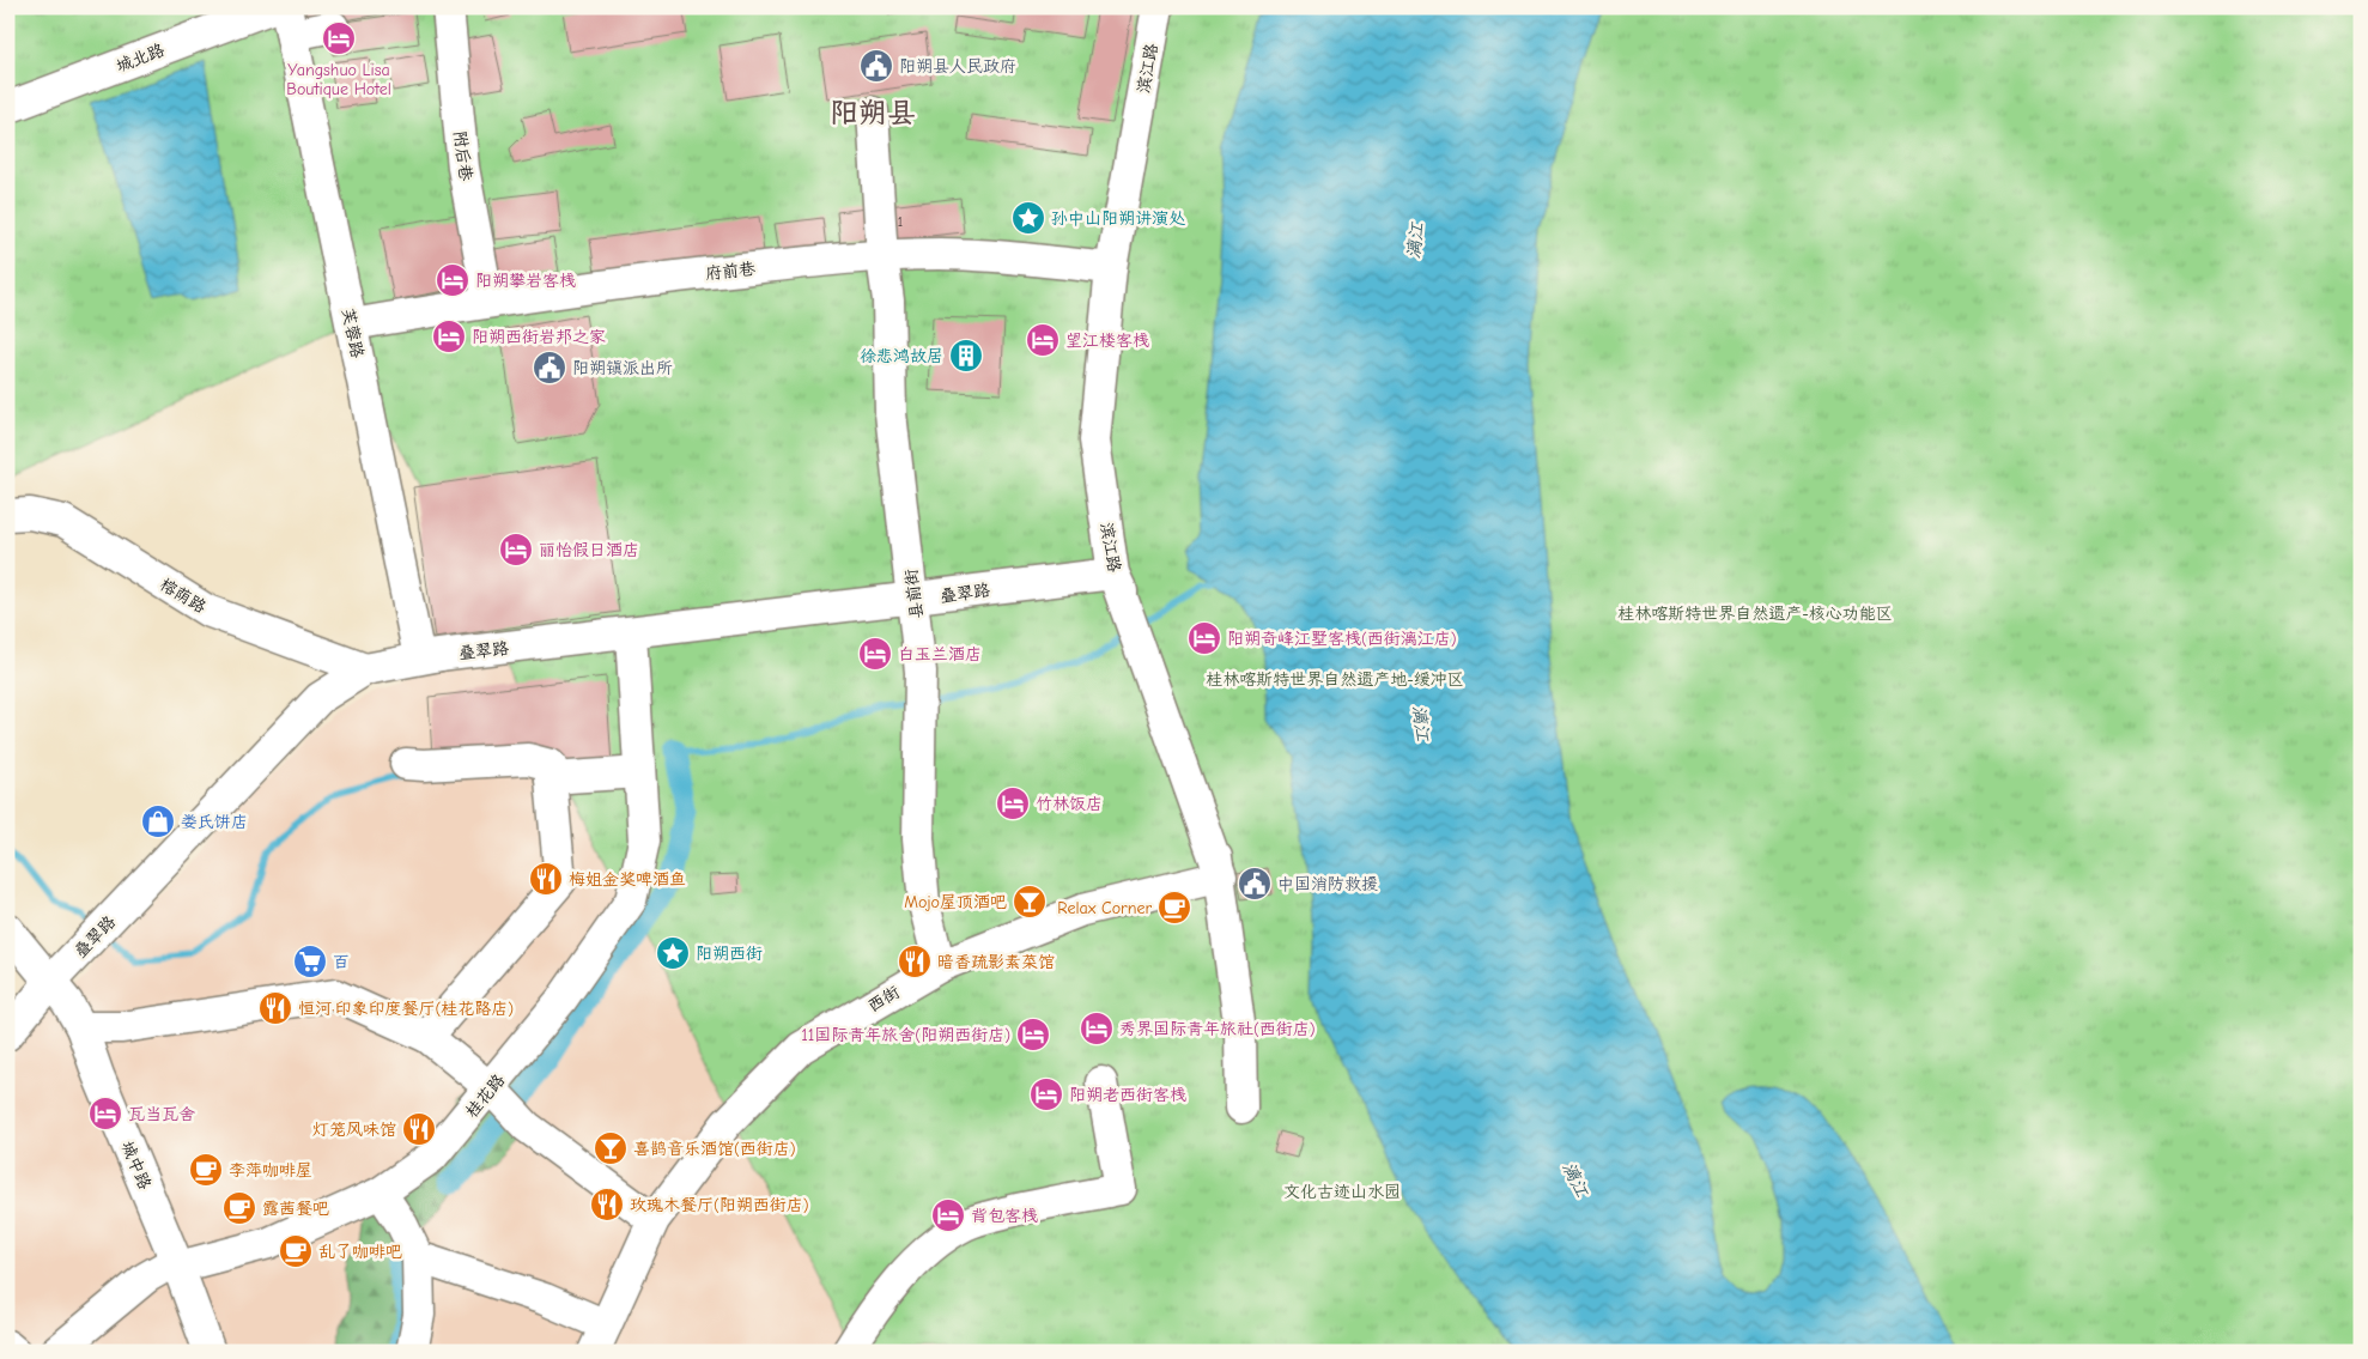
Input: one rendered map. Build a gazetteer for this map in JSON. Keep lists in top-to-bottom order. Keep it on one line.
{"streets":{"street":["城北路","滨江路","附后巷","府前巷","芙蓉路","叠翠路","县前街","榕荫路","西街","桂花路","城中路"]},"crossings":[["滨江路","府前巷"],["滨江路","叠翠路"],["滨江路","西街"],["附后巷","府前巷"],["府前巷","芙蓉路"],["府前巷","县前街"],["芙蓉路","叠翠路"],["叠翠路","县前街"],["叠翠路","榕荫路"],["叠翠路","桂花路"],["叠翠路","城中路"],["县前街","西街"],["桂花路","城中路"]],"districts":["阳朔县"],"water":["漓江"],"parks":["桂林喀斯特世界自然遗产-核心功能区","桂林喀斯特世界自然遗产地-缓冲区","文化古迹山水园"],"places":{"hotel":["Yangshuo Lisa Boutique Hotel","阳朔攀岩客栈","阳朔西街岩邦之家","望江楼客栈","丽怡假日酒店","阳朔奇峰江墅客栈(西街漓江店)","白玉兰酒店","竹林饭店","秀界国际青年旅社(西街店)","11国际青年旅舍(阳朔西街店)","阳朔老西街客栈","瓦当瓦舍","背包客栈"],"public building":["阳朔县人民政府","阳朔镇派出所","中国消防救援"],"place":["孙中山阳朔讲演处","阳朔西街"],"building":["徐悲鸿故居"],"shop":["娄氏饼店"],"restaurant":["梅姐金奖啤酒鱼","暗香疏影素菜馆","恒河·印象印度餐厅(桂花路店)","灯笼风味馆","玫瑰木餐厅(阳朔西街店)"],"bar":["Mojo屋顶酒吧","喜鹊音乐酒馆(西街店)"],"cafe":["Relax Corner","李萍咖啡屋","露茜餐吧","乱了咖啡吧"],"supermarket":["百"]},"house_numbers":["1"]}
